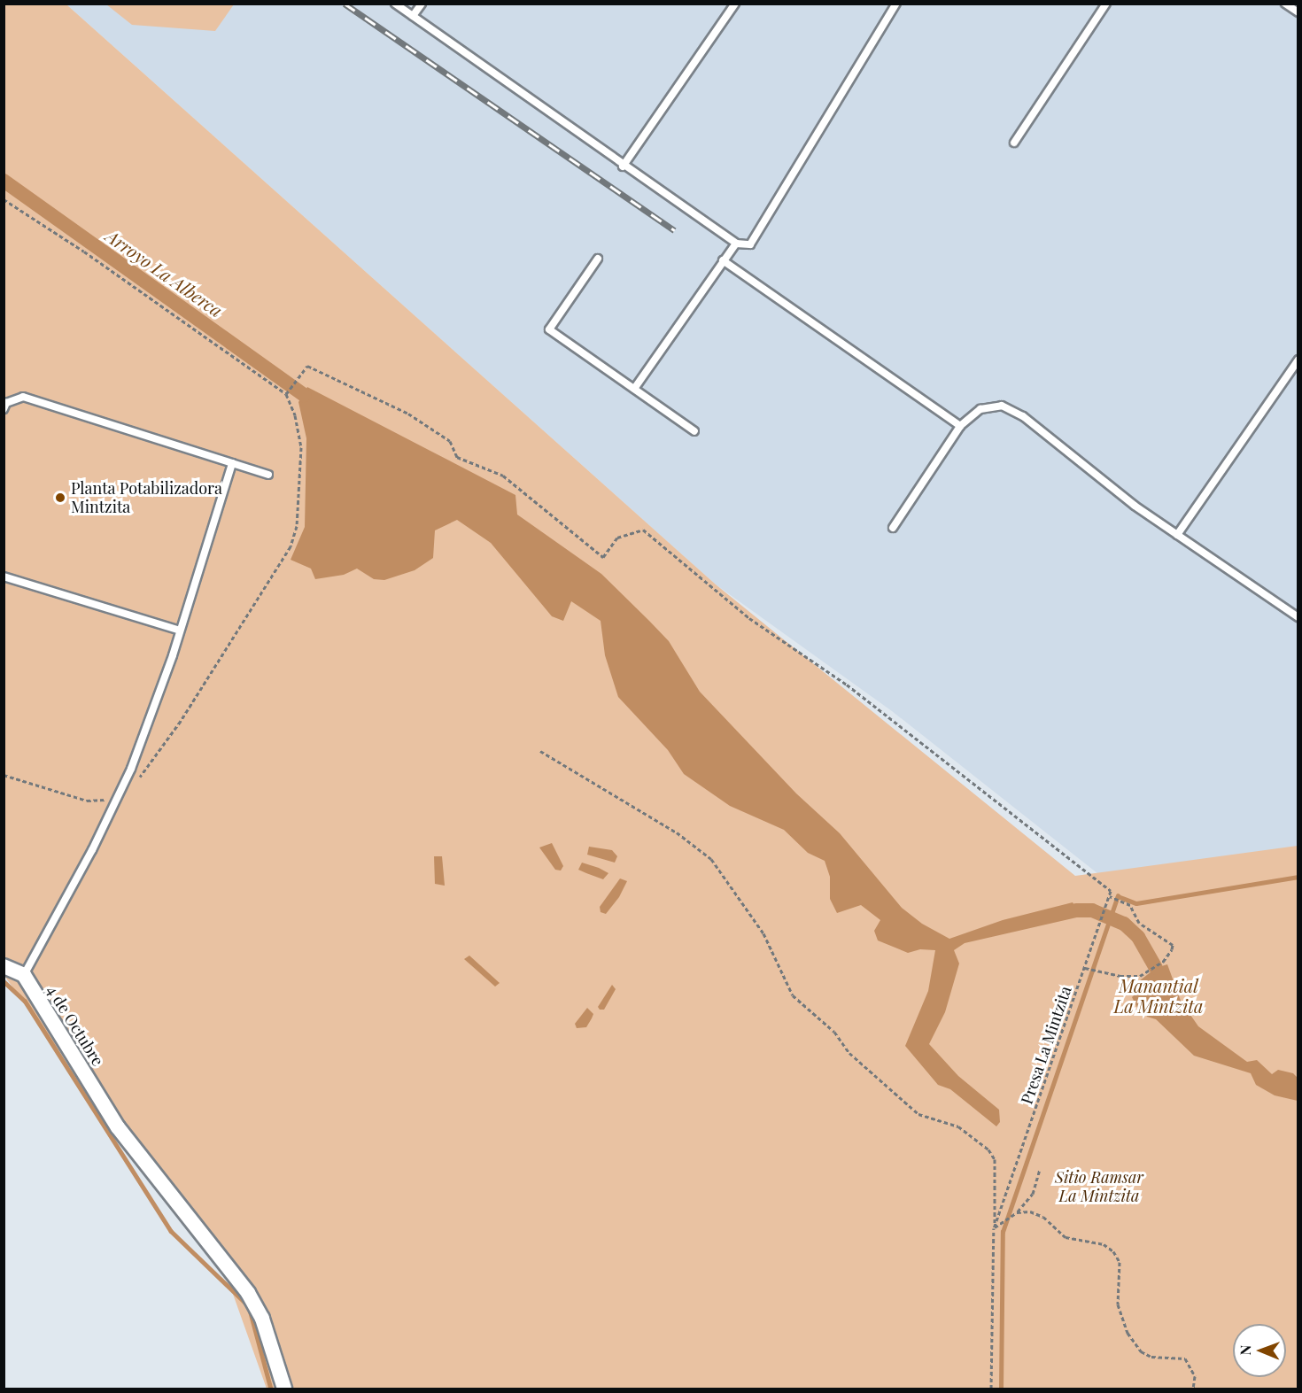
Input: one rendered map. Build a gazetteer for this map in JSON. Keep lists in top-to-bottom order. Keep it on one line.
{"streets":{"street":["4 de Octubre"],"path":["Presa La Mintzita"]},"water":["Arroyo La Alberca","Manantial La Mintzita"],"parks":["Sitio Ramsar La Mintzita"],"places":["Planta Potabilizadora Mintzita"],"north":"left"}
